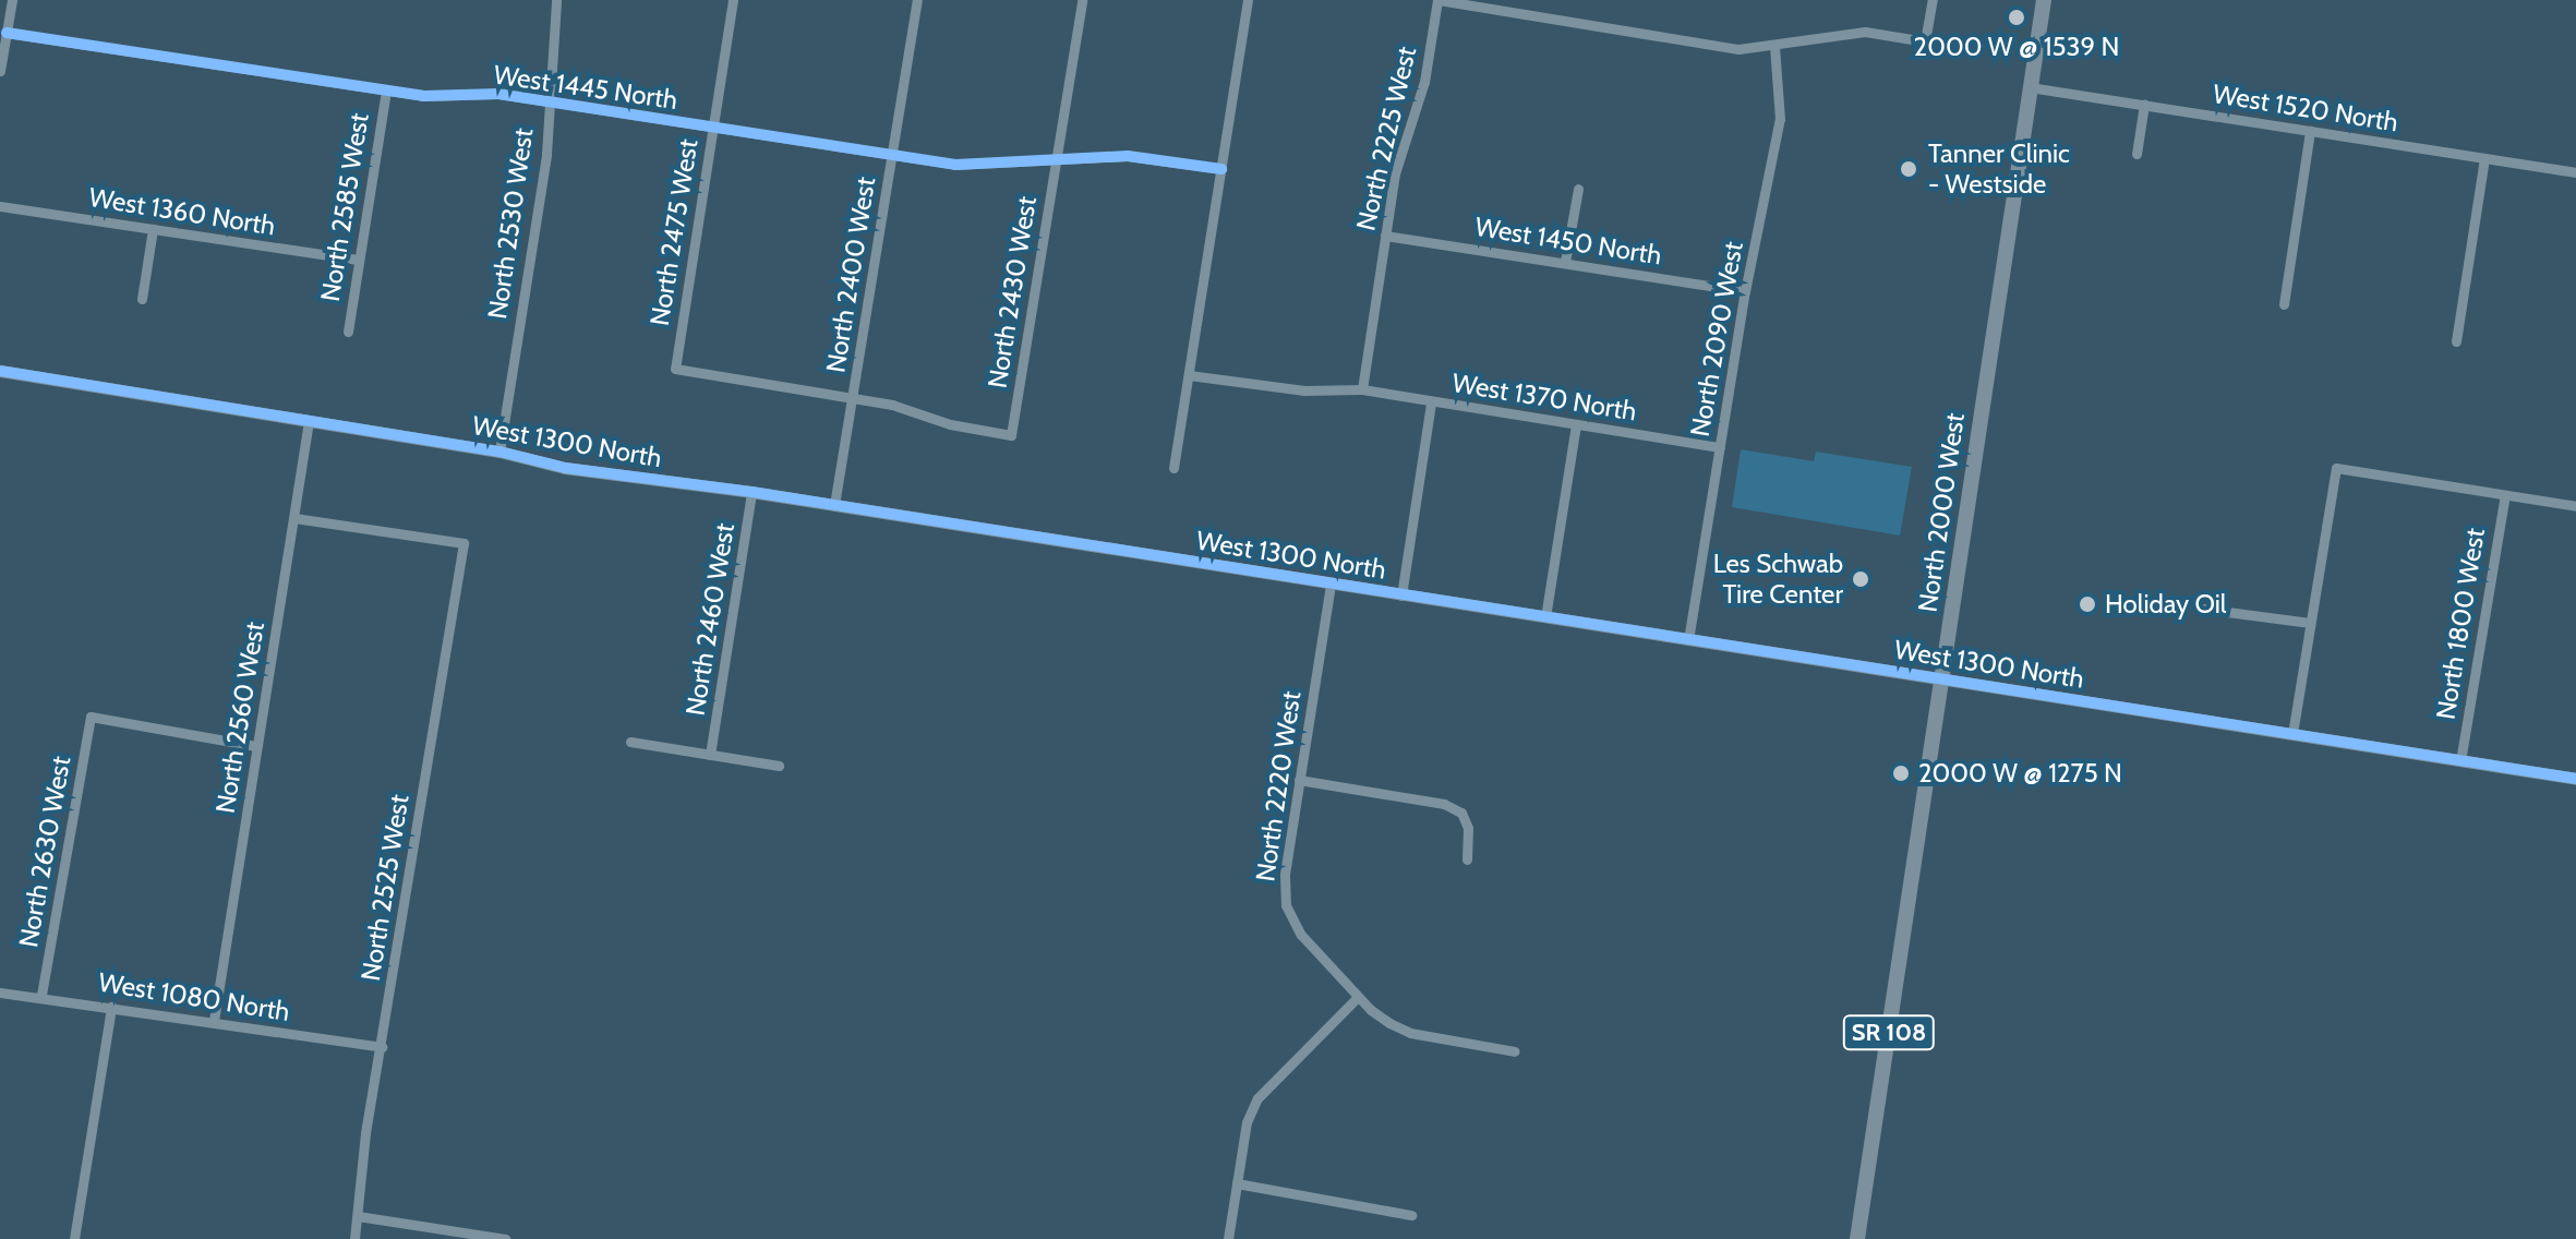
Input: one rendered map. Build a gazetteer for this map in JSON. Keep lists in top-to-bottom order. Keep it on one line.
{"streets":{"main road":["North 2000 West","SR 108"],"street":["West 1445 North","West 1520 North","North 2225 West","North 2585 West","West 1360 North","North 2530 West","North 2475 West","West 1450 North","North 2400 West","North 2430 West","North 2090 West","West 1370 North","West 1300 North","North 2460 West","North 1800 West","North 2560 West","North 2220 West","North 2630 West","North 2525 West","West 1080 North"]},"crossings":[["West 1445 North","North 2585 West"],["West 1445 North","North 2530 West"],["West 1445 North","North 2475 West"],["West 1445 North","North 2400 West"],["West 1445 North","North 2430 West"],["West 1520 North","North 2000 West"],["North 2225 West","West 1450 North"],["North 2225 West","West 1370 North"],["North 2585 West","West 1360 North"],["North 2530 West","West 1300 North"],["North 2475 West","North 2400 West"],["North 2475 West","North 2430 West"],["West 1450 North","North 2090 West"],["North 2400 West","North 2430 West"],["North 2400 West","West 1300 North"],["North 2090 West","West 1370 North"],["North 2090 West","West 1300 North"],["West 1300 North","North 2000 West"],["West 1300 North","North 2460 West"],["West 1300 North","North 1800 West"],["West 1300 North","North 2560 West"],["West 1300 North","North 2220 West"],["North 2560 West","North 2630 West"],["North 2560 West","North 2525 West"],["North 2560 West","West 1080 North"],["North 2630 West","West 1080 North"],["North 2525 West","West 1080 North"]],"places":["2000 W @ 1539 N","Tanner Clinic - Westside","Les Schwab Tire Center","Holiday Oil","2000 W @ 1275 N"]}
